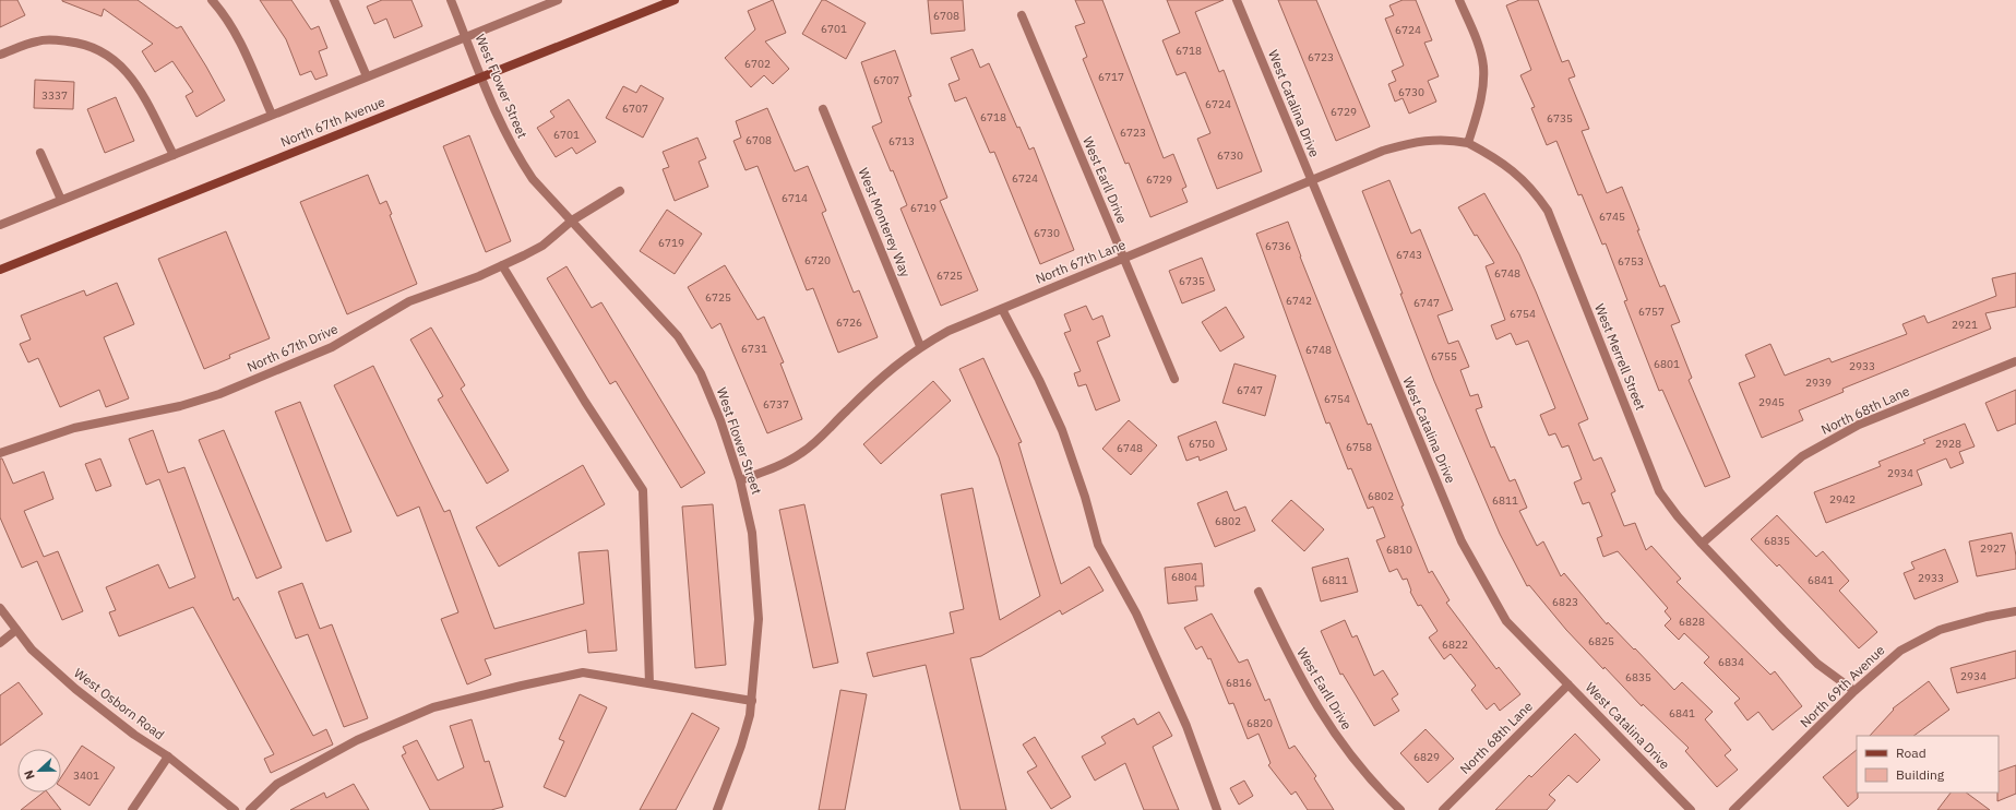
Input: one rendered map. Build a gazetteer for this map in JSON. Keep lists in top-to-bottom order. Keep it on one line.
{"streets":{"main road":["North 67th Avenue"],"street":["West Flower Street","West Catalina Drive","West Earll Drive","West Monterey Way","North 67th Lane","North 67th Drive","West Merrell Street","North 68th Lane","North 69th Avenue","West Osborn Road"]},"crossings":[["West Flower Street","North 67th Avenue"],["West Flower Street","North 67th Lane"],["West Flower Street","North 67th Drive"],["West Catalina Drive","North 67th Lane"],["West Catalina Drive","North 68th Lane"],["West Earll Drive","North 67th Lane"],["West Monterey Way","North 67th Lane"],["North 67th Lane","West Merrell Street"],["West Merrell Street","North 68th Lane"],["West Merrell Street","North 69th Avenue"]],"house_numbers":["6708","6701","6724","6718","6723","6702","6717","6707","6730","3337","6724","6707","6729","6718","6735","6723","6701","6708","6713","6730","6724","6729","6714","6719","6745","6730","6719","6736","6743","6720","6753","6748","6725","6735","6725","6742","6747","6757","6754","6726","2921","6731","6748","6755","6801","2933","2939","6747","6754","2945","6737","6750","2928","6758","6748","2934","6802","2942","6811","6802","6835","2927","6810","6804","2933","6811","6841","6823","6828","6825","6822","6834","2934","6835","6816","6841","6820","6829","3401"],"legend":["Road","Building"],"north":"left"}
